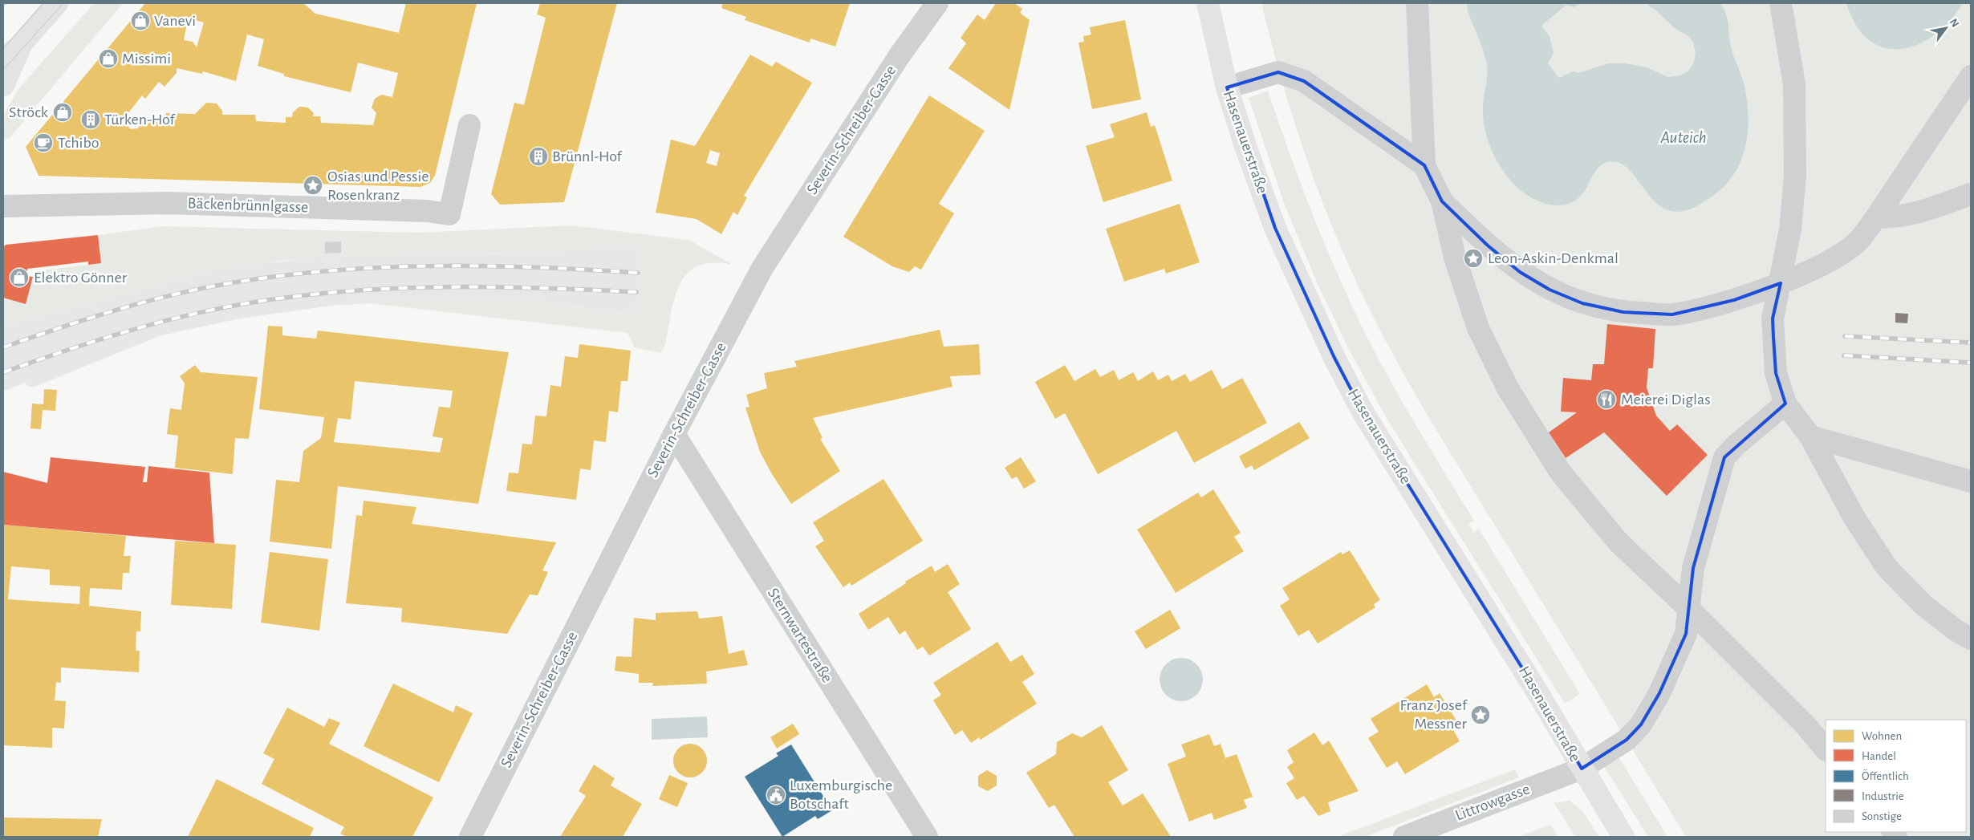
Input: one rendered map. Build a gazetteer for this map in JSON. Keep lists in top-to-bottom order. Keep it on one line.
{"streets":{"street":["Severin-Schreiber-Gasse","Hasenauerstraße","Bäckenbrünnlgasse","Sternwartestraße","Littrowgasse"]},"crossings":[["Severin-Schreiber-Gasse","Sternwartestraße"],["Hasenauerstraße","Littrowgasse"]],"water":["Auteich"],"places":{"shop":["Vanevi","Missimi","Ströck","Elektro Gönner"],"building":["Türken-Hof","Brünnl-Hof"],"cafe":["Tchibo"],"place":["Osias und Pessie Rosenkranz","Leon-Askin-Denkmal","Franz Josef Messner"],"restaurant":["Meierei Diglas"],"public building":["Luxemburgische Botschaft"]},"legend":["Wohnen","Handel","Öffentlich","Industrie","Sonstige"],"north":"top right"}
